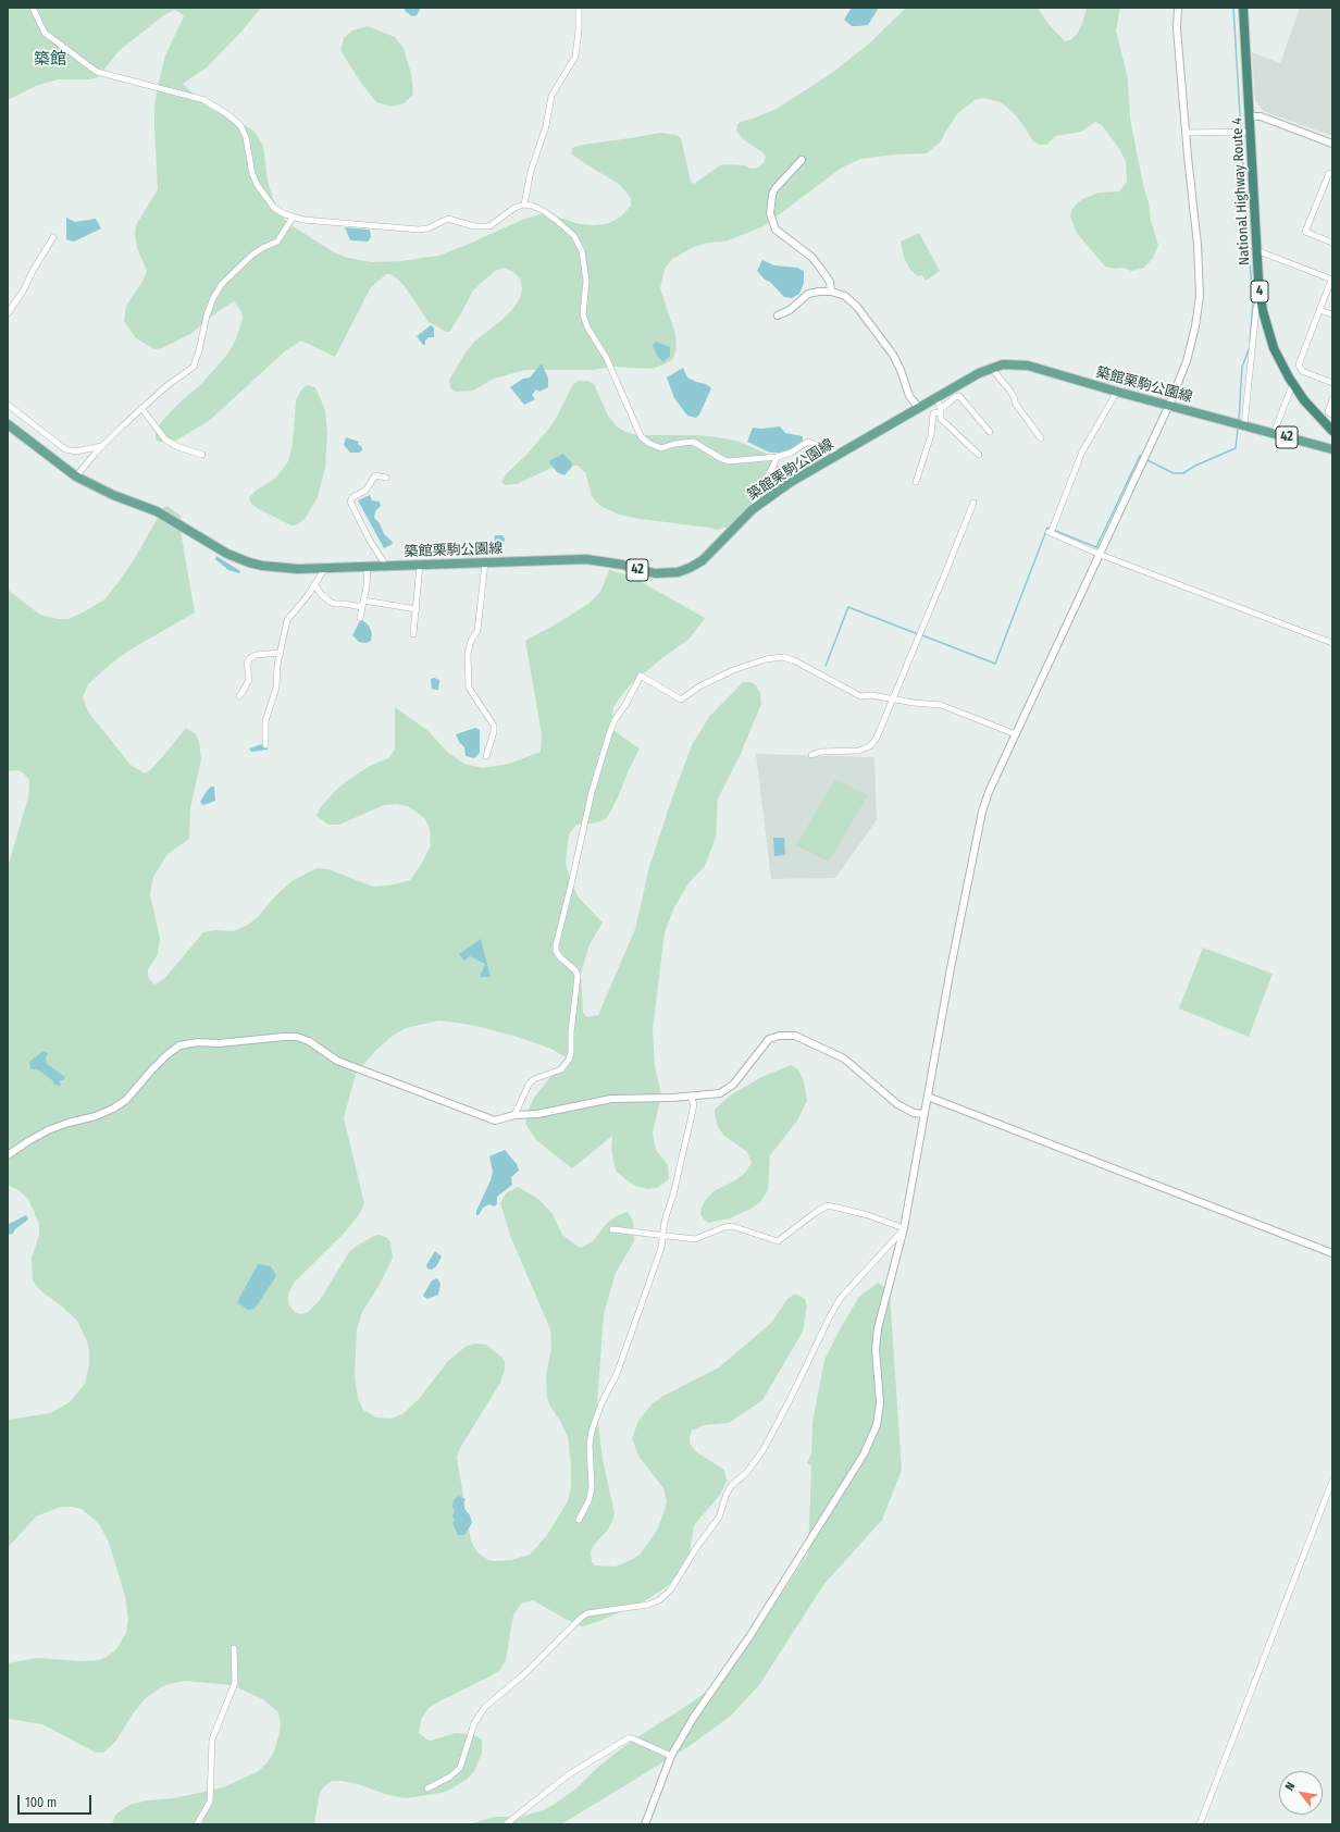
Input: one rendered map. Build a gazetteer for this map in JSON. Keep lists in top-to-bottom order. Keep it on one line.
{"streets":{"highway":["National Highway Route 4","4"],"main road":["築館栗駒公園線","42"]},"districts":["築館"],"scale_bar":"100 m","north":"top left"}
